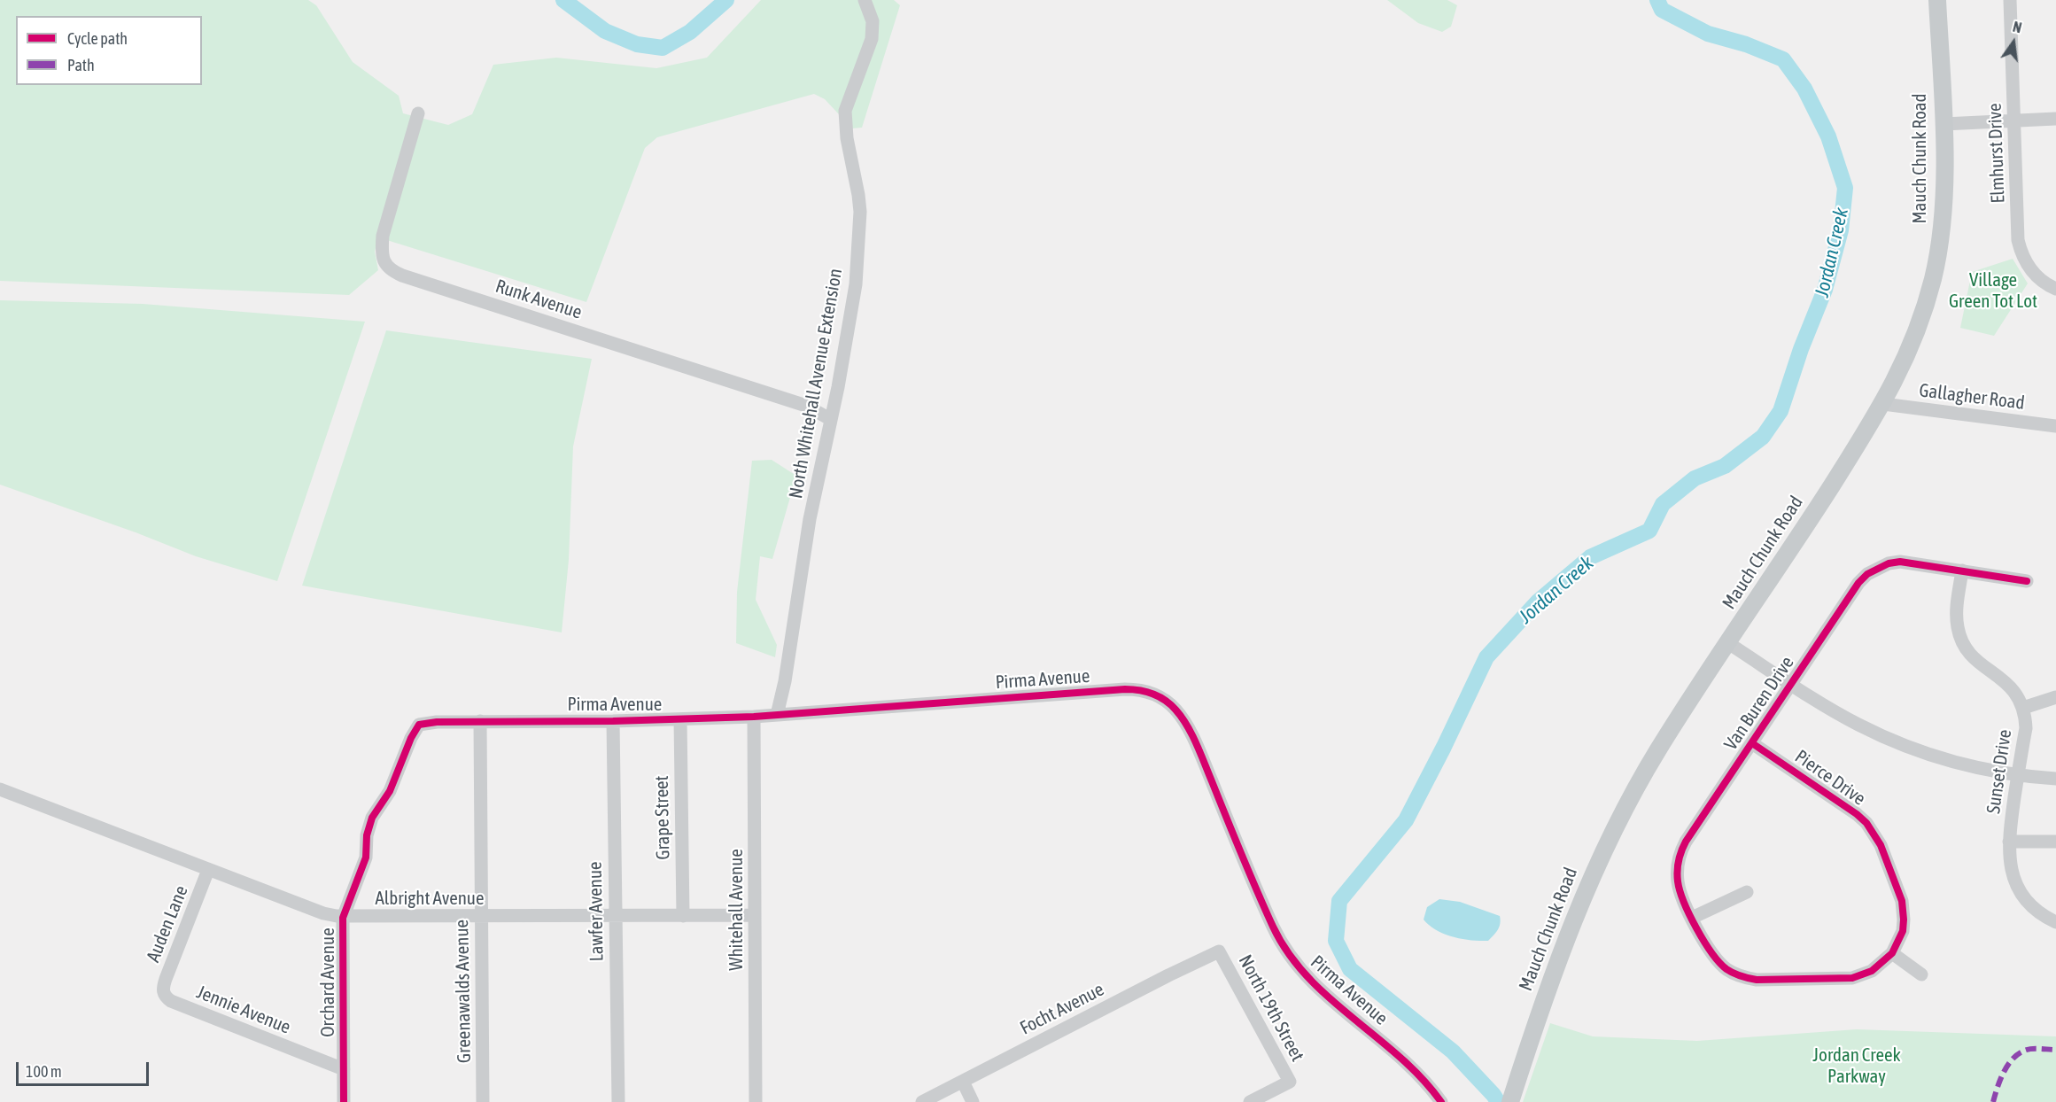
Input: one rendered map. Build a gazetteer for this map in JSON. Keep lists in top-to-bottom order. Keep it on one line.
{"streets":{"main road":["Mauch Chunk Road"],"street":["Elmhurst Drive","Runk Avenue","North Whitehall Avenue Extension","Gallagher Road","Pirma Avenue","Van Buren Drive","Sunset Drive","Pierce Drive","Grape Street","Albright Avenue","Whitehall Avenue","Lawfer Avenue","Auden Lane","Orchard Avenue","Greenawalds Avenue","North 19th Street","Focht Avenue","Jennie Avenue"]},"crossings":[["Mauch Chunk Road","Gallagher Road"],["Runk Avenue","North Whitehall Avenue Extension"],["North Whitehall Avenue Extension","Pirma Avenue"],["Pirma Avenue","Grape Street"],["Pirma Avenue","Whitehall Avenue"],["Pirma Avenue","Lawfer Avenue"],["Pirma Avenue","Orchard Avenue"],["Pirma Avenue","Greenawalds Avenue"],["Van Buren Drive","Sunset Drive"],["Van Buren Drive","Pierce Drive"],["Grape Street","Albright Avenue"],["Albright Avenue","Whitehall Avenue"],["Albright Avenue","Lawfer Avenue"],["Albright Avenue","Auden Lane"],["Albright Avenue","Orchard Avenue"],["Albright Avenue","Greenawalds Avenue"],["Auden Lane","Jennie Avenue"],["Orchard Avenue","Jennie Avenue"],["North 19th Street","Focht Avenue"]],"water":["Jordan Creek"],"parks":["Village Green Tot Lot","Jordan Creek Parkway"],"legend":["Cycle path","Path"],"scale_bar":"100 m","north":"top"}
